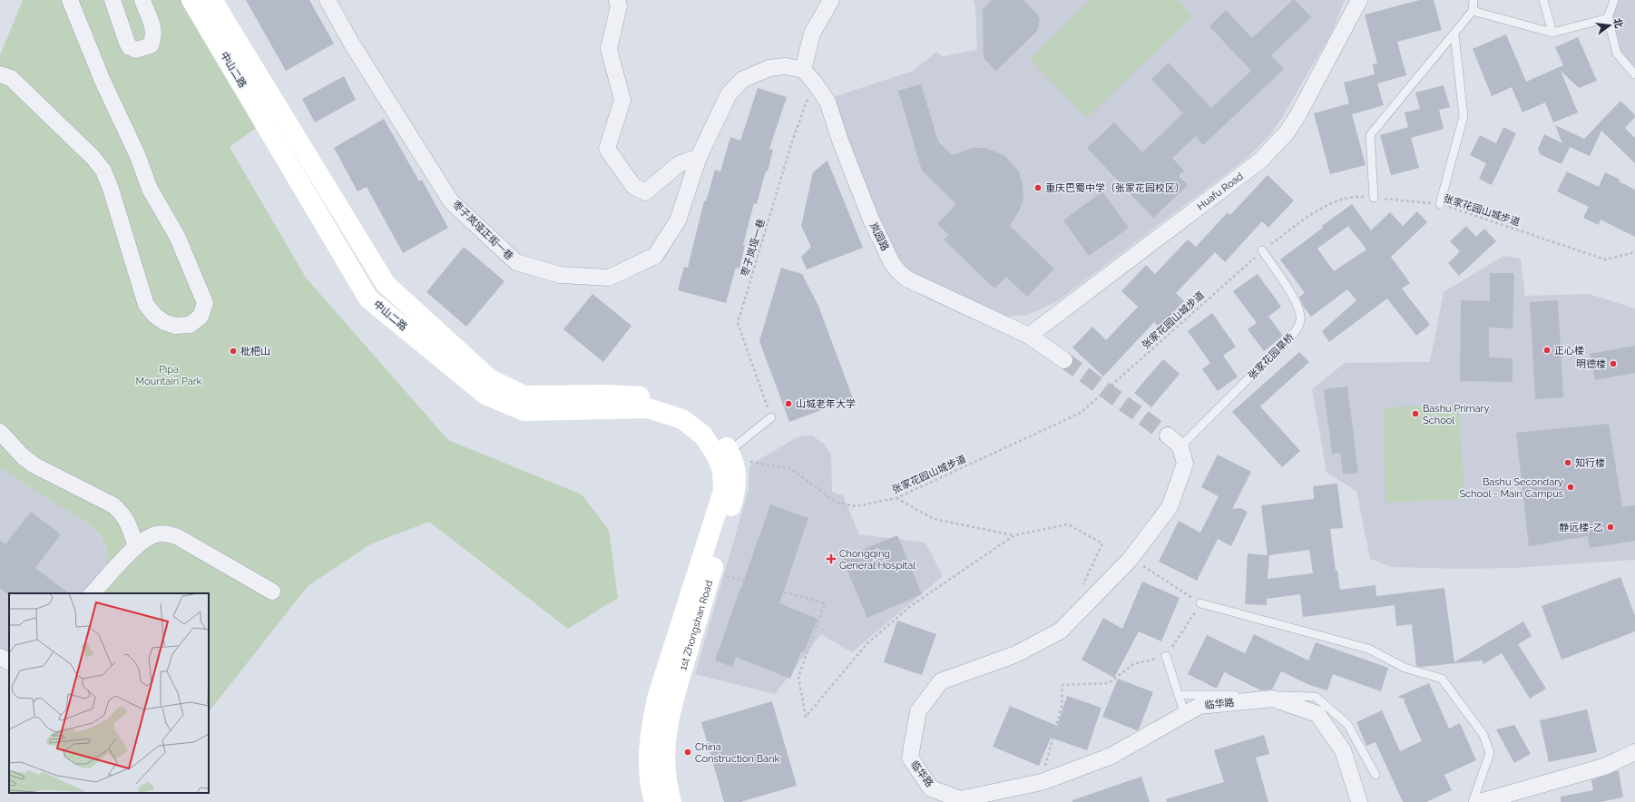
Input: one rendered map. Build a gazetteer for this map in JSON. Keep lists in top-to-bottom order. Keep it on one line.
{"streets":{"main road":["中山二路","1st Zhongshan Road"],"street":["Huafu Road","枣子岚垭正街一巷","岚园路","临华路"],"lane":["张家花园旱桥"],"path":["张家花园山城步道","枣子岚垭一巷"]},"crossings":[["中山二路","张家花园山城步道"],["中山二路","1st Zhongshan Road"],["Huafu Road","岚园路"],["张家花园山城步道","张家花园旱桥"],["张家花园山城步道","1st Zhongshan Road"],["枣子岚垭正街一巷","岚园路"],["枣子岚垭正街一巷","枣子岚垭一巷"],["岚园路","枣子岚垭一巷"],["张家花园旱桥","临华路"]],"parks":["Pipa Mountain Park"],"places":{"other":["重庆巴蜀中学（张家花园校区）","正心楼","枇杷山","明德楼","山城老年大学","Bashu Primary School","知行楼","Bashu Secondary School - Main Campus","静远楼-乙","China Construction Bank"],"health":["Chongqing General Hospital"]},"north":"right"}
